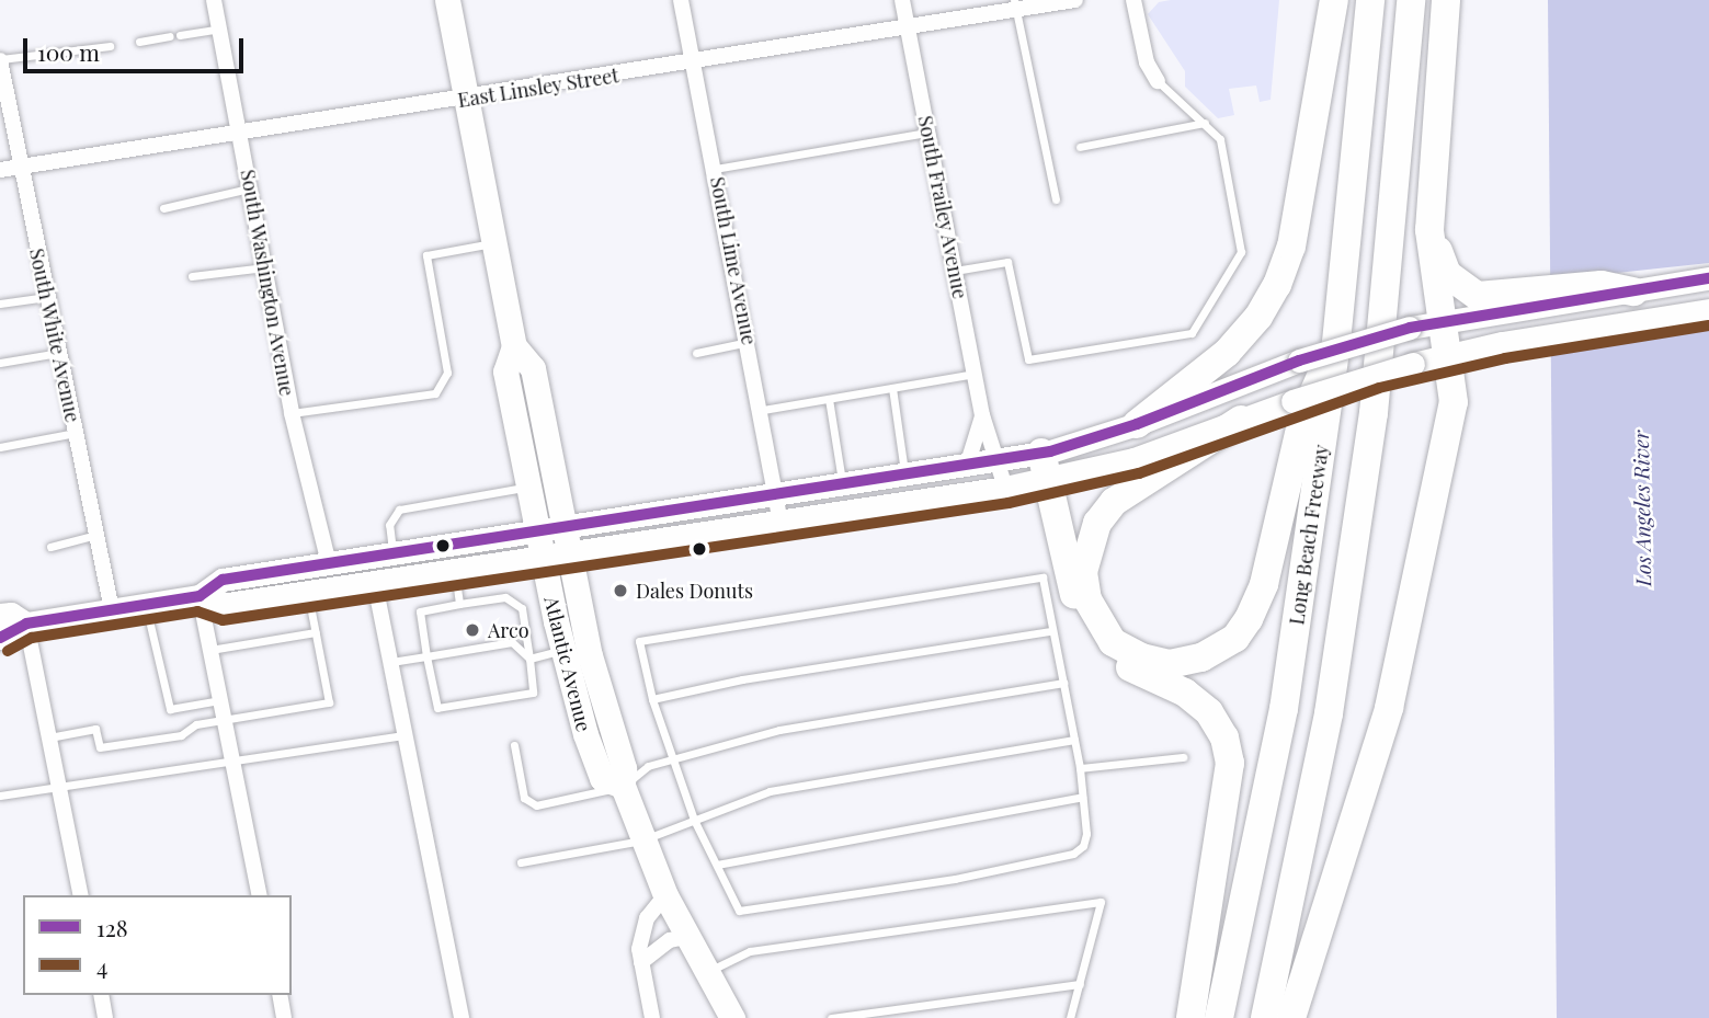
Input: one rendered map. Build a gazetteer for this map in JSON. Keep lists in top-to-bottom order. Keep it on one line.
{"streets":{"highway":["Long Beach Freeway"],"main road":["Atlantic Avenue"],"street":["East Linsley Street","South Frailey Avenue","South Lime Avenue","South Washington Avenue","South White Avenue"]},"crossings":[["East Linsley Street","South Frailey Avenue"],["East Linsley Street","South Lime Avenue"],["East Linsley Street","South Washington Avenue"],["East Linsley Street","South White Avenue"],["East Linsley Street","Atlantic Avenue"]],"water":["Los Angeles River"],"places":["Dales Donuts","Arco"],"lines":["transit line 128","transit line 4"],"legend":["128","4"],"scale_bar":"100 m"}
